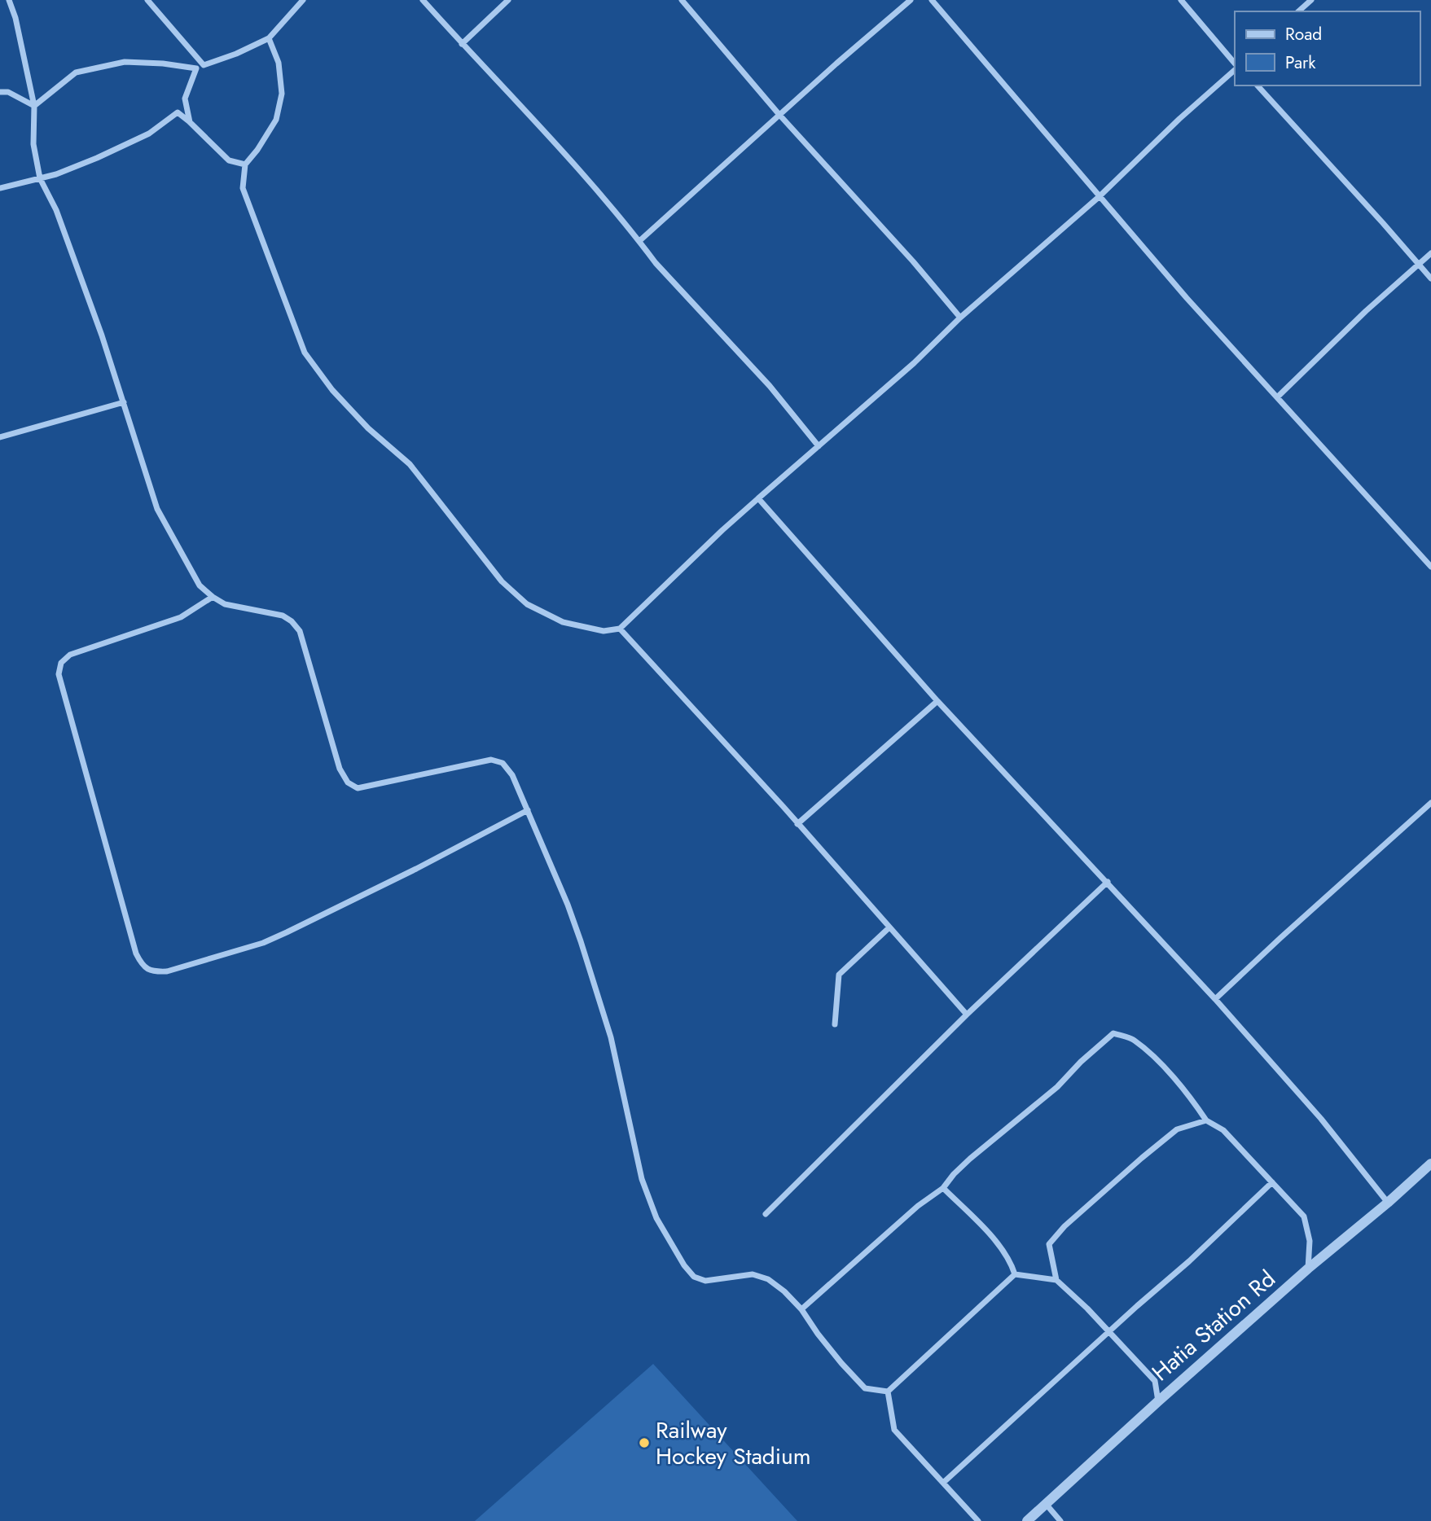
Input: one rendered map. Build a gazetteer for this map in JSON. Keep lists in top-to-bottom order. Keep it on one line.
{"streets":{"street":["Hatia Station Rd"]},"places":["Railway Hockey Stadium"],"legend":["Road","Park"]}
